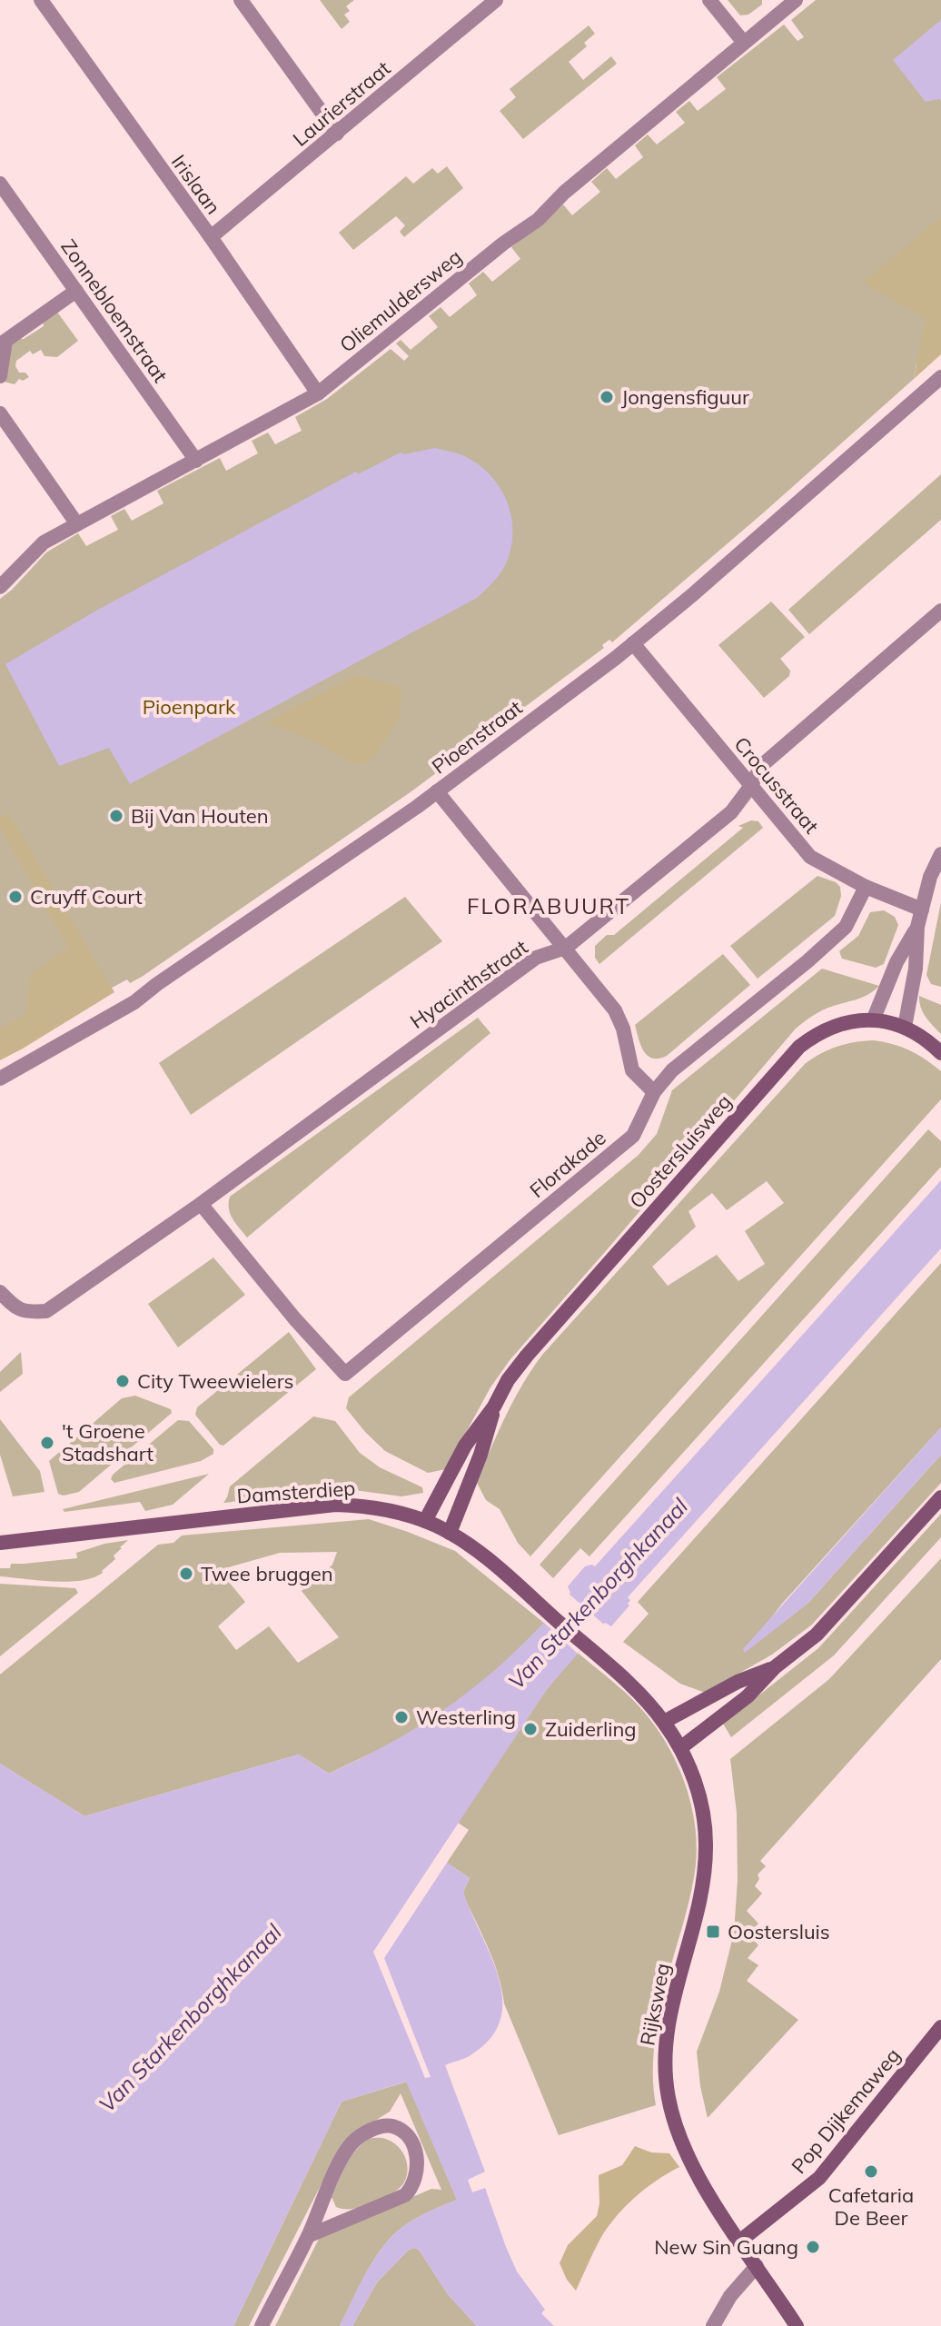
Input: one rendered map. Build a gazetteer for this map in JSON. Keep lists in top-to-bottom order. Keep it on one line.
{"streets":{"street":["Laurierstraat","Irislaan","Oliemuldersweg","Zonnebloemstraat","Pioenstraat","Crocusstraat","Hyacinthstraat","Oostersluisweg","Florakade","Damsterdiep","Rijksweg","Pop Dijkemaweg"]},"crossings":[["Laurierstraat","Irislaan"],["Irislaan","Oliemuldersweg"],["Oliemuldersweg","Zonnebloemstraat"],["Pioenstraat","Crocusstraat"],["Crocusstraat","Hyacinthstraat"],["Crocusstraat","Florakade"],["Hyacinthstraat","Florakade"],["Oostersluisweg","Damsterdiep"],["Damsterdiep","Rijksweg"],["Rijksweg","Pop Dijkemaweg"]],"districts":["FLORABUURT"],"water":["Van Starkenborghkanaal"],"parks":["Pioenpark"],"places":{"other":["Jongensfiguur","Bij Van Houten","Cruyff Court","City Tweewielers","'t Groene Stadshart","Twee bruggen","Westerling","Zuiderling","Cafetaria De Beer","New Sin Guang"],"transit":["Oostersluis"]}}
